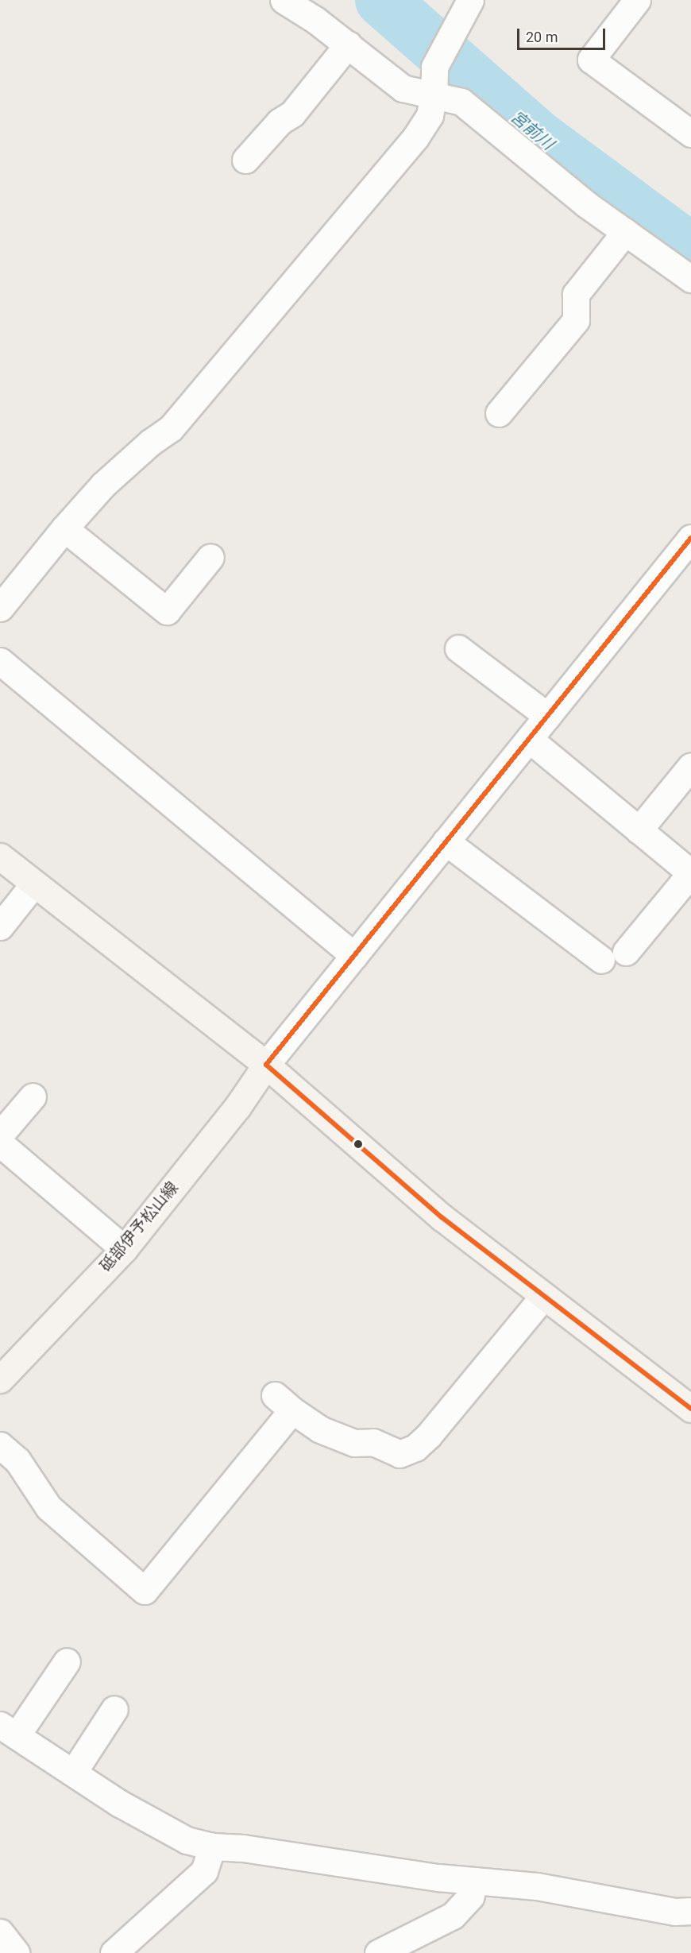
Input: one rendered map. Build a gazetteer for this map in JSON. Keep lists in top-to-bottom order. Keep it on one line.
{"streets":{"main road":["砥部伊予松山線"]},"water":["宮前川"],"scale_bar":"20 m"}
